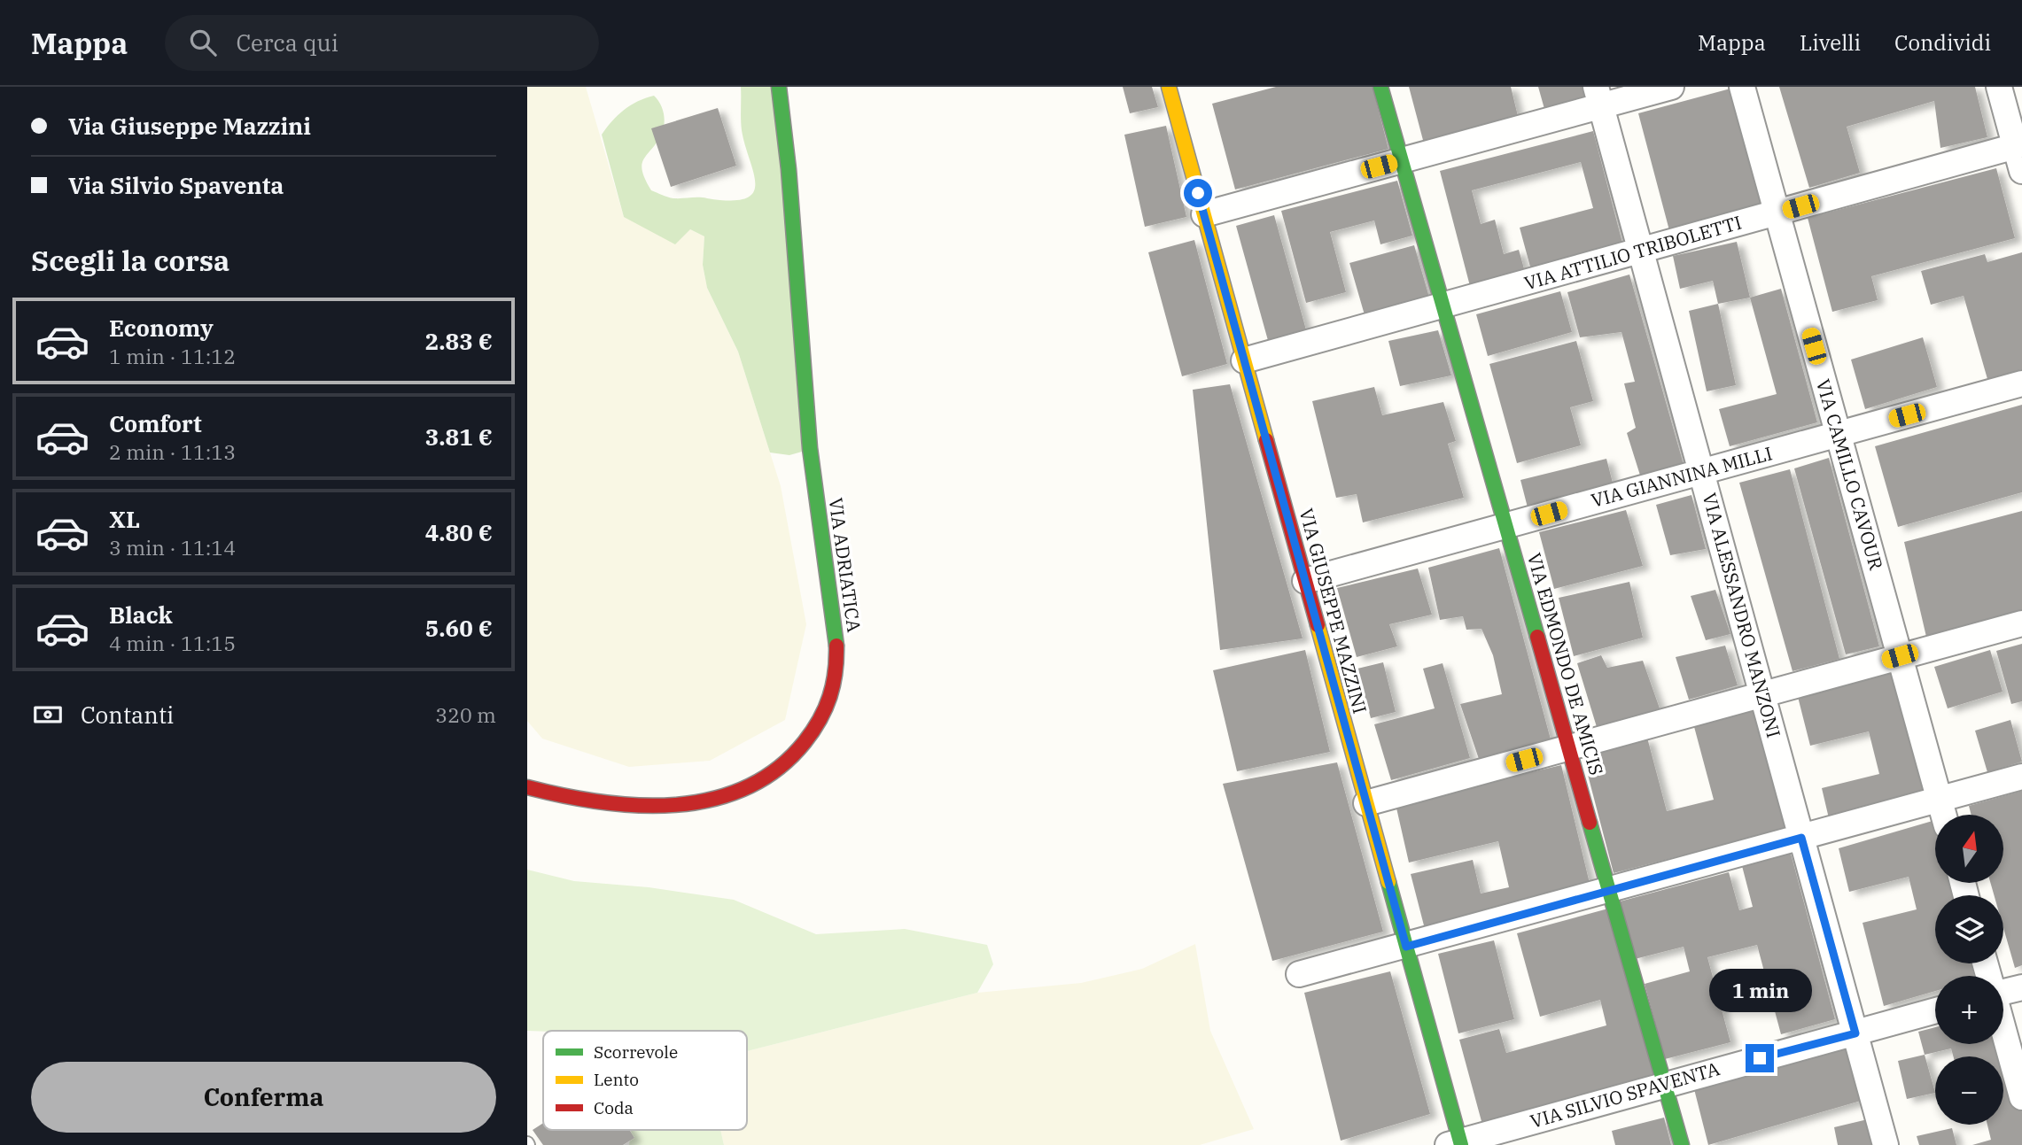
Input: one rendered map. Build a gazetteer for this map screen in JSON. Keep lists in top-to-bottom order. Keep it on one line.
{"streets":{"street":["VIA ATTILIO TRIBOLETTI","VIA CAMILLO CAVOUR","VIA GIANNINA MILLI","VIA ADRIATICA","VIA GIUSEPPE MAZZINI","VIA ALESSANDRO MANZONI","VIA EDMONDO DE AMICIS","VIA SILVIO SPAVENTA"]},"crossings":[["VIA ATTILIO TRIBOLETTI","VIA CAMILLO CAVOUR"],["VIA ATTILIO TRIBOLETTI","VIA GIUSEPPE MAZZINI"],["VIA ATTILIO TRIBOLETTI","VIA ALESSANDRO MANZONI"],["VIA ATTILIO TRIBOLETTI","VIA EDMONDO DE AMICIS"],["VIA CAMILLO CAVOUR","VIA GIANNINA MILLI"],["VIA GIANNINA MILLI","VIA GIUSEPPE MAZZINI"],["VIA GIANNINA MILLI","VIA ALESSANDRO MANZONI"],["VIA GIANNINA MILLI","VIA EDMONDO DE AMICIS"],["VIA GIUSEPPE MAZZINI","VIA SILVIO SPAVENTA"],["VIA ALESSANDRO MANZONI","VIA SILVIO SPAVENTA"],["VIA EDMONDO DE AMICIS","VIA SILVIO SPAVENTA"]],"legend":["Scorrevole","Lento","Coda"],"north":"top","page":{"header":"Mappa","search":"Cerca qui","nav":["Mappa","Livelli","Condividi"],"banner":["Via Giuseppe Mazzini","Via Silvio Spaventa"],"heading":"Scegli la corsa","list":[{"name":"Economy","note":"1 min · 11:12","value":"2.83 €"},{"name":"Comfort","note":"2 min · 11:13","value":"3.81 €"},{"name":"XL","note":"3 min · 11:14","value":"4.80 €"},{"name":"Black","note":"4 min · 11:15","value":"5.60 €"}],"pay":["Contanti","320 m"],"map_buttons":["+","−"],"bubble":"1 min","buttons":"Conferma"}}
